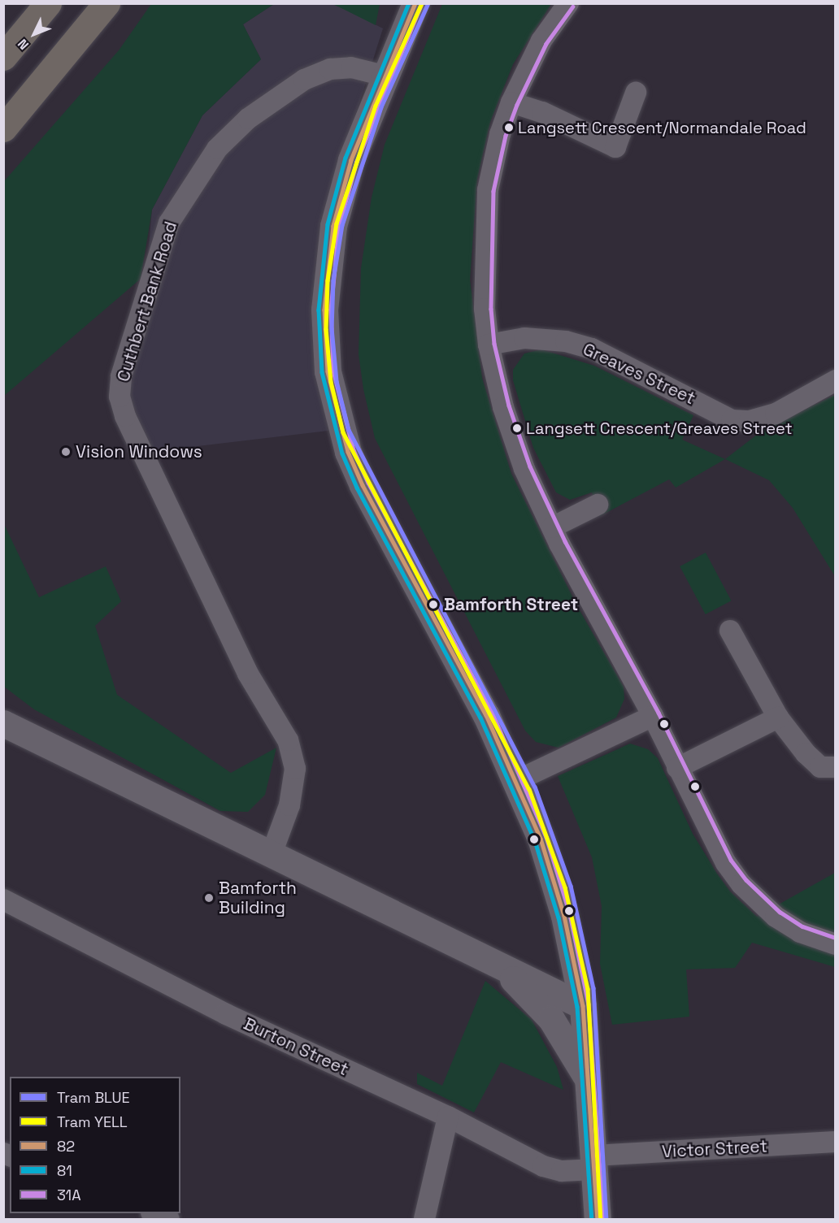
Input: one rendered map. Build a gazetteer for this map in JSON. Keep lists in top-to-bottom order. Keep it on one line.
{"streets":{"street":["Cuthbert Bank Road","Greaves Street","Burton Street","Victor Street"]},"crossings":[["Burton Street","Victor Street"]],"places":["Langsett Crescent/Normandale Road","Langsett Crescent/Greaves Street","Vision Windows","Bamforth Street","Bamforth Building"],"lines":["tram line BLUE","tram line YELL","transit line 82","transit line 81","transit line 31A"],"legend":["Tram BLUE","Tram YELL","82","81","31A"],"north":"bottom left"}
